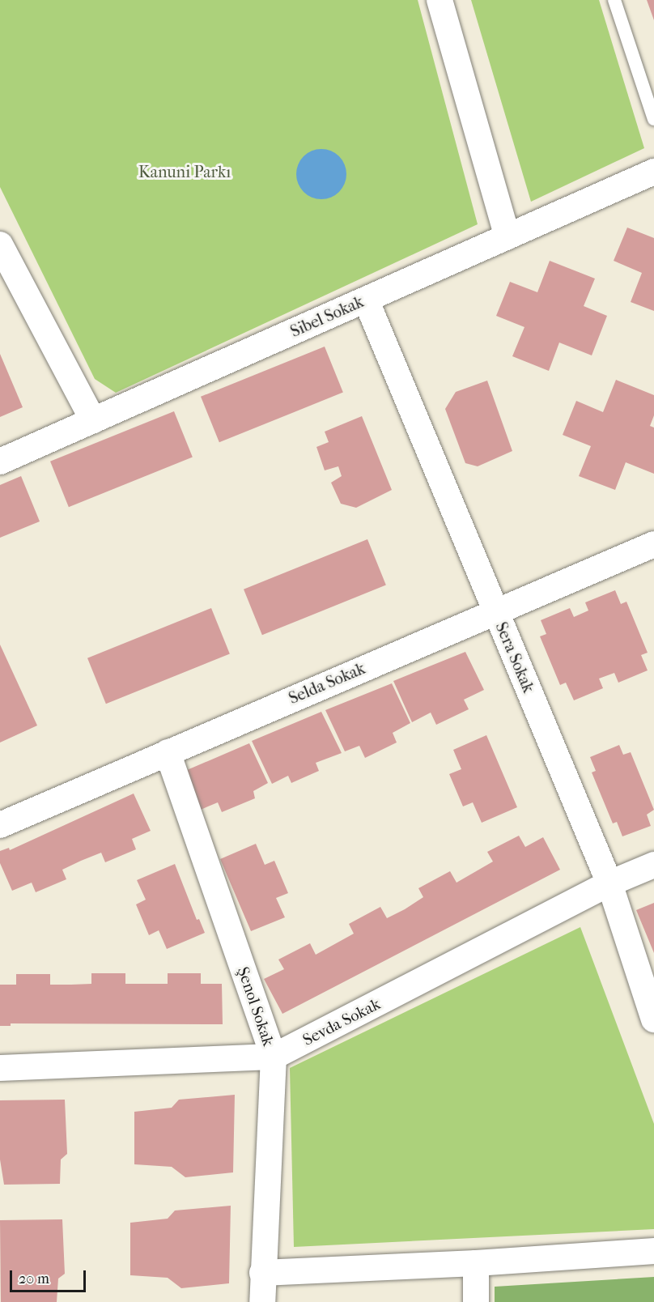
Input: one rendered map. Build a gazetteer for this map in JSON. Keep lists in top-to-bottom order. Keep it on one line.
{"streets":{"street":["Sibel Sokak","Sera Sokak","Selda Sokak","Şenol Sokak","Sevda Sokak"]},"crossings":[["Sibel Sokak","Sera Sokak"],["Sera Sokak","Selda Sokak"],["Sera Sokak","Sevda Sokak"],["Selda Sokak","Şenol Sokak"],["Şenol Sokak","Sevda Sokak"]],"parks":["Kanuni Parkı"],"scale_bar":"20 m"}
